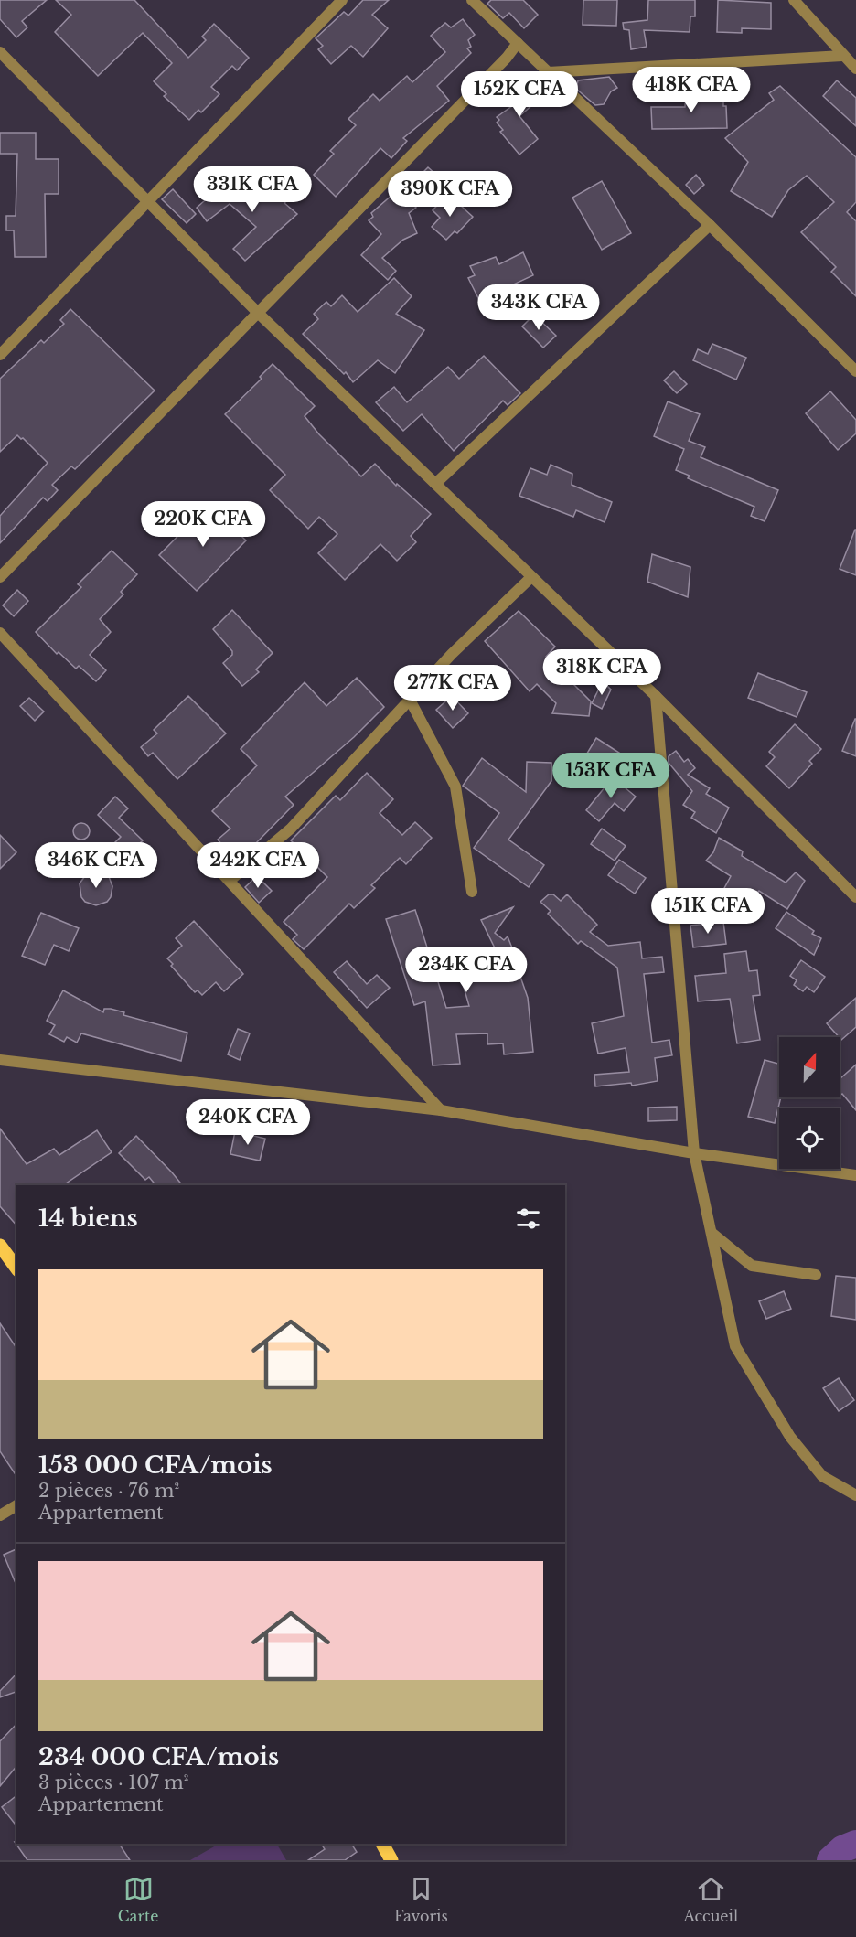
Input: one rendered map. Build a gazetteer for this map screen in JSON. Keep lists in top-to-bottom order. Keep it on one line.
{"north":"top","page":{"price":["418K CFA","152K CFA","331K CFA","390K CFA","343K CFA","220K CFA","318K CFA","277K CFA","153K CFA","346K CFA","242K CFA","151K CFA","234K CFA","240K CFA"],"heading":"14 biens","list":[{"name":"153 000 CFA/mois","note":"2 pièces · 76 m² · Appartement"},{"name":"234 000 CFA/mois","note":"3 pièces · 107 m² · Appartement"}],"tabs":["Carte","Favoris","Accueil"]}}
